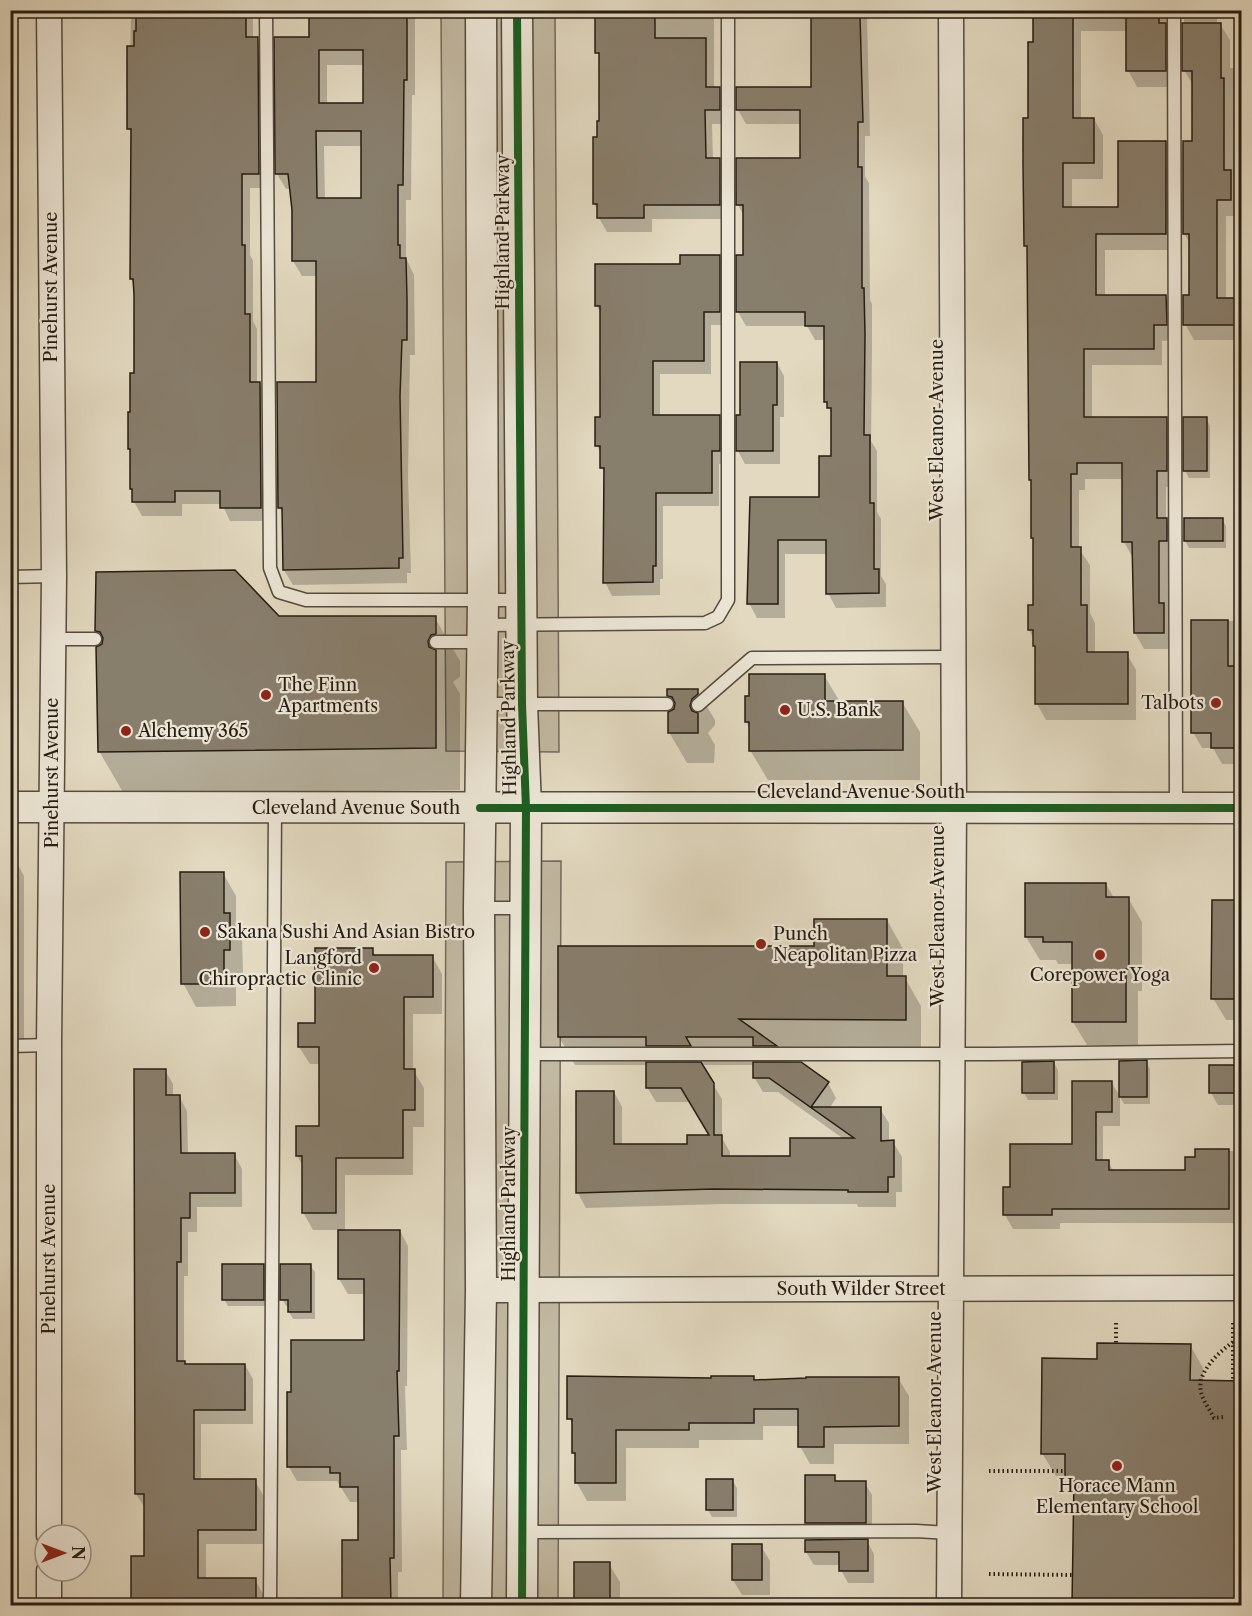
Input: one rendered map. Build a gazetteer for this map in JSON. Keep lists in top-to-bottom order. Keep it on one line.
{"streets":{"street":["Highland Parkway","Pinehurst Avenue","West Eleanor Avenue","Cleveland Avenue South","South Wilder Street"]},"crossings":[["Highland Parkway","Cleveland Avenue South"],["Highland Parkway","South Wilder Street"],["Pinehurst Avenue","Cleveland Avenue South"],["West Eleanor Avenue","Cleveland Avenue South"],["West Eleanor Avenue","South Wilder Street"]],"places":["The Finn Apartments","Talbots","U.S. Bank","Alchemy 365","Sakana Sushi And Asian Bistro","Punch Neapolitan Pizza","Corepower Yoga","Langford Chiropractic Clinic","Horace Mann Elementary School"],"north":"right"}
